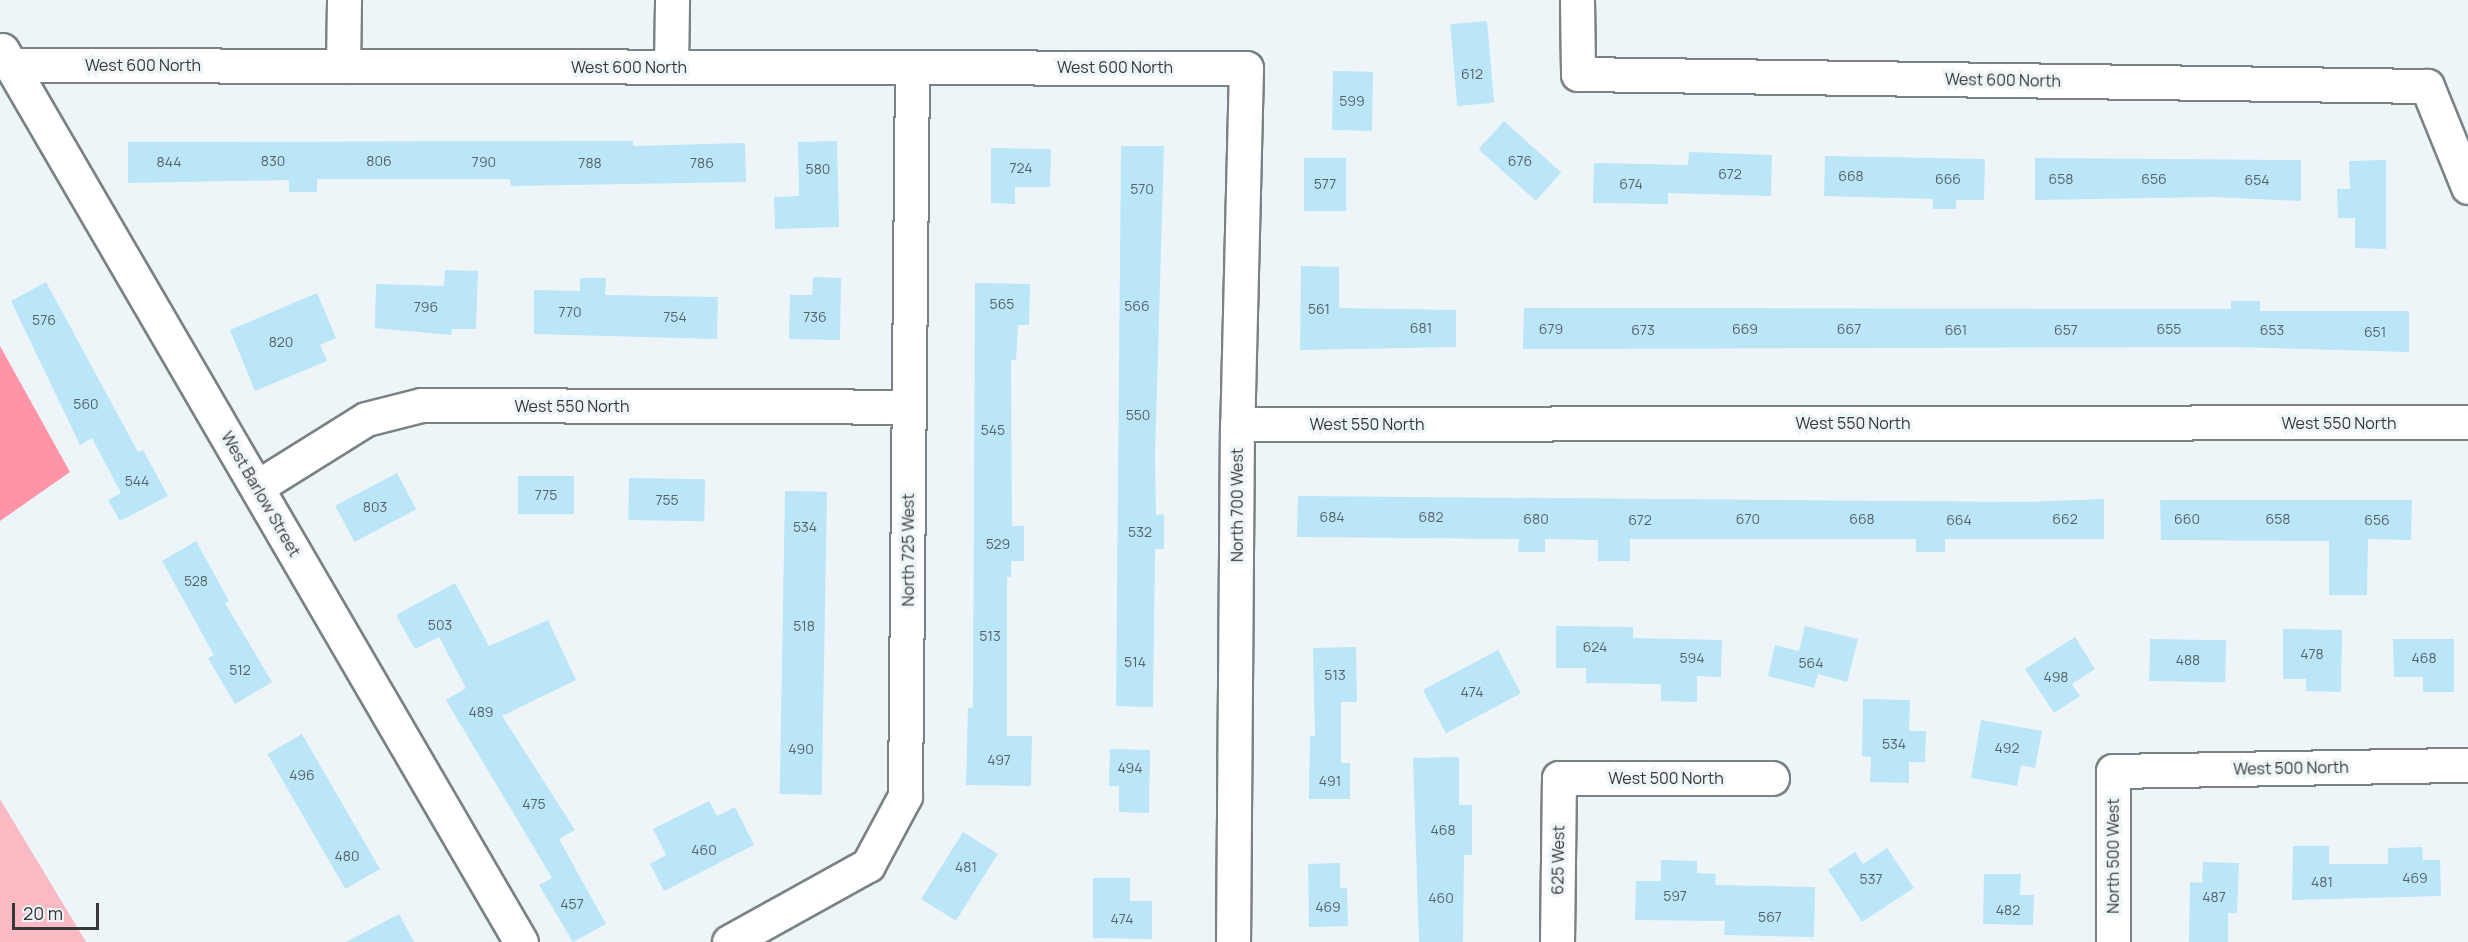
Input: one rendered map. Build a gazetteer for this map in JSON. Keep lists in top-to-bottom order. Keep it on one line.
{"streets":{"street":["West 600 North","West 550 North","West Barlow Street","North 700 West","North 725 West","West 500 North","North 500 West","625 West"]},"crossings":[["West 600 North","West Barlow Street"],["West 600 North","North 700 West"],["West 600 North","North 725 West"],["West 550 North","West Barlow Street"],["West 550 North","North 700 West"],["West 550 North","North 725 West"],["West 500 North","North 500 West"],["West 500 North","625 West"]],"house_numbers":["612","599","830","806","676","844","790","788","786","724","580","672","668","666","658","656","654","577","674","570","565","566","796","561","770","754","736","576","681","679","669","667","655","673","661","657","653","651","820","560","550","545","544","775","755","803","684","682","680","670","668","662","660","658","672","664","656","534","532","529","528","503","518","513","624","478","594","468","488","514","564","512","513","498","474","489","534","492","490","497","494","496","491","475","468","460","480","481","469","537","481","597","487","460","457","469","482","567","474"],"scale_bar":"20 m"}
